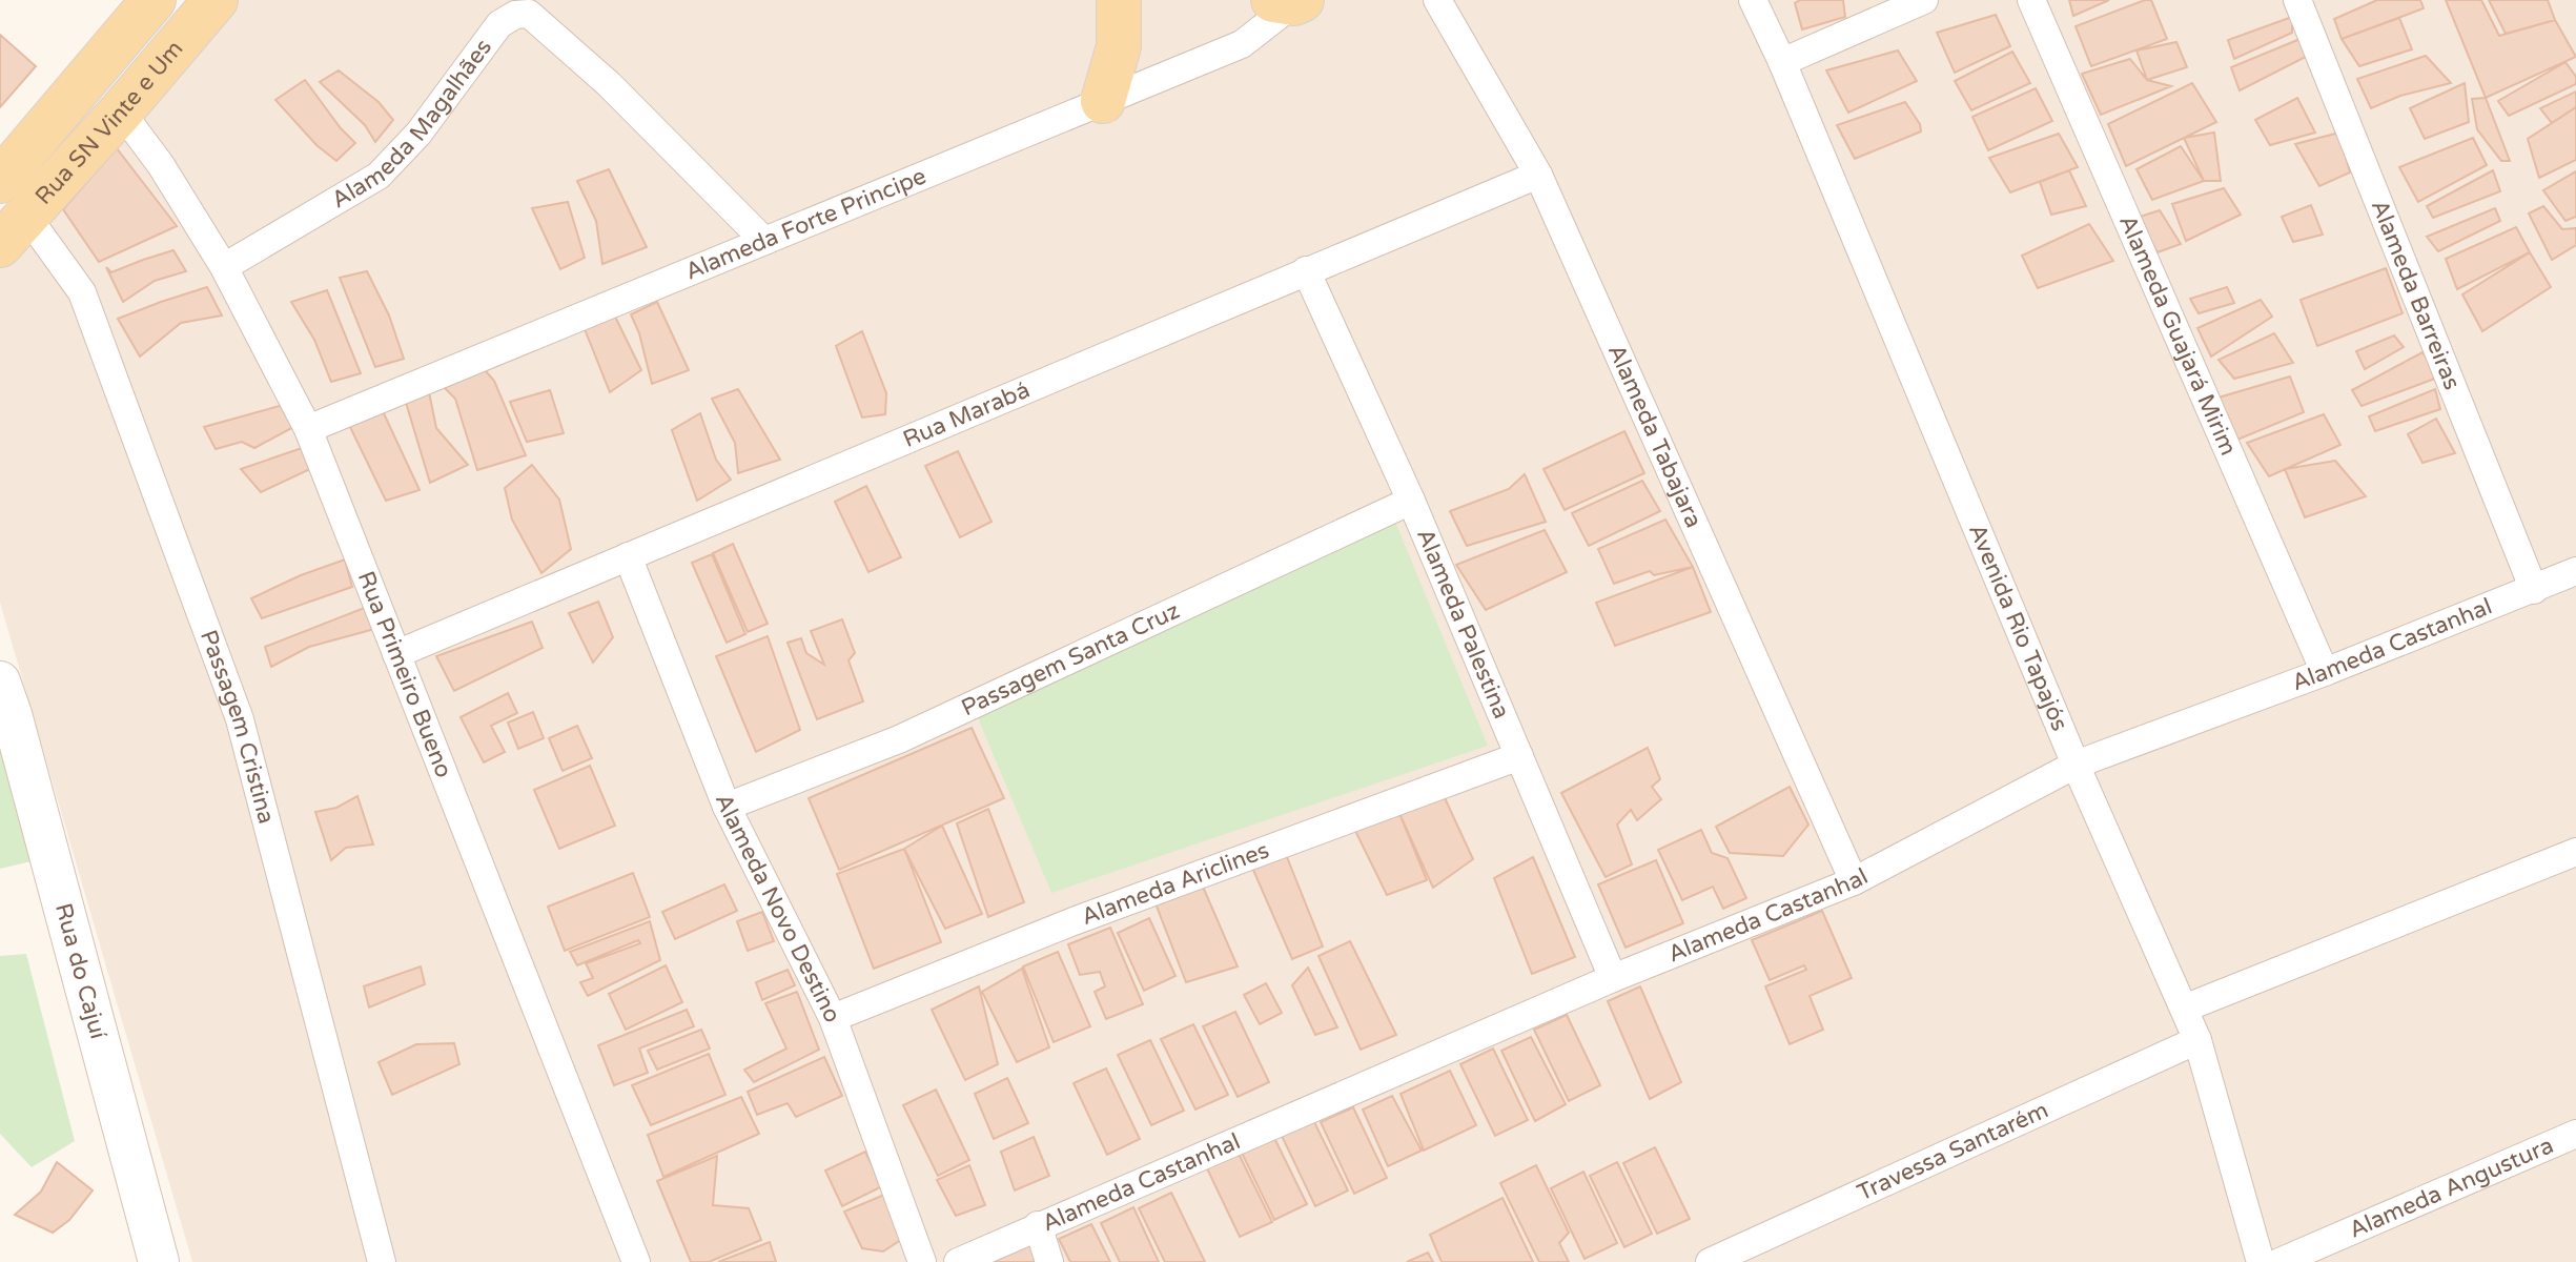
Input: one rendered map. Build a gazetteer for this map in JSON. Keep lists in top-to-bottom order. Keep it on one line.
{"streets":{"main road":["Rua SN Vinte e Um"],"street":["Alameda Magalhães","Alameda Forte Principe","Alameda Barreiras","Alameda Guajará Mirim","Rua Marabá","Alameda Tabajara","Alameda Palestina","Avenida Rio Tapajós","Alameda Castanhal","Passagem Santa Cruz","Rua Primeiro Bueno","Passagem Cristina","Alameda Ariclines","Alameda Novo Destino","Rua do Cajuí","Travessa Santarém","Alameda Angustura"]},"crossings":[["Alameda Magalhães","Alameda Forte Principe"],["Alameda Magalhães","Rua Primeiro Bueno"],["Rua SN Vinte e Um","Rua Primeiro Bueno"],["Rua SN Vinte e Um","Passagem Cristina"],["Alameda Forte Principe","Rua Primeiro Bueno"],["Alameda Barreiras","Alameda Castanhal"],["Alameda Guajará Mirim","Alameda Castanhal"],["Rua Marabá","Alameda Tabajara"],["Rua Marabá","Alameda Palestina"],["Rua Marabá","Rua Primeiro Bueno"],["Rua Marabá","Alameda Novo Destino"],["Alameda Tabajara","Alameda Castanhal"],["Alameda Palestina","Alameda Castanhal"],["Alameda Palestina","Passagem Santa Cruz"],["Alameda Palestina","Alameda Ariclines"],["Avenida Rio Tapajós","Alameda Castanhal"],["Avenida Rio Tapajós","Travessa Santarém"],["Passagem Santa Cruz","Alameda Novo Destino"],["Alameda Ariclines","Alameda Novo Destino"]]}
